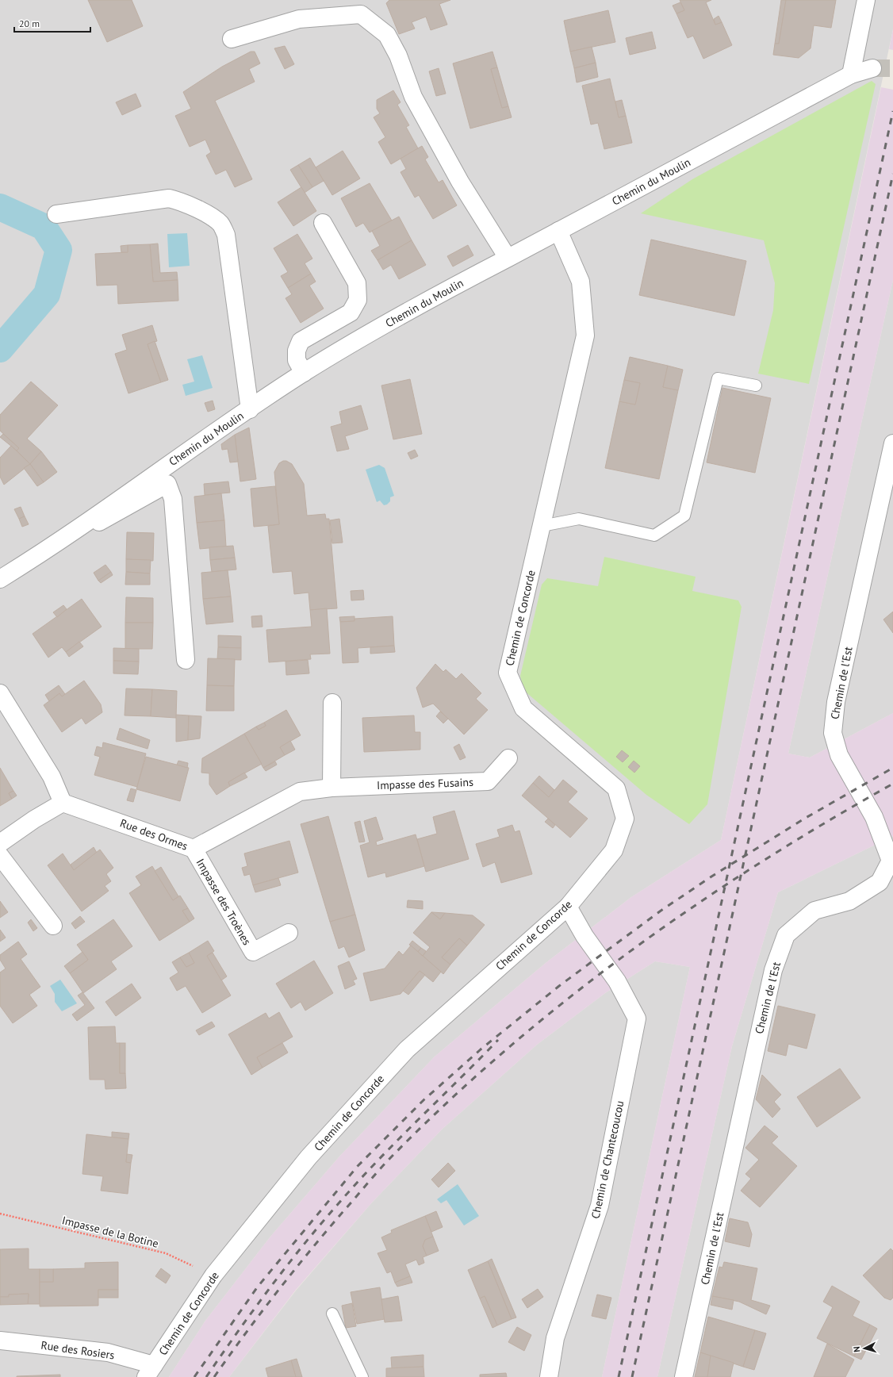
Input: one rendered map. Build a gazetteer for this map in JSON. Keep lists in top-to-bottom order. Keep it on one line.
{"streets":{"street":["Chemin du Moulin","Chemin de Concorde","Chemin de l'Est","Impasse des Fusains","Rue des Ormes","Impasse des Troènes","Chemin de Chantecoucou","Rue des Rosiers"],"path":["Impasse de la Botine"]},"crossings":[["Chemin du Moulin","Chemin de Concorde"],["Chemin de Concorde","Chemin de Chantecoucou"],["Chemin de Concorde","Impasse de la Botine"],["Chemin de Concorde","Rue des Rosiers"],["Impasse des Fusains","Rue des Ormes"],["Rue des Ormes","Impasse des Troènes"]],"scale_bar":"20 m","north":"left"}
